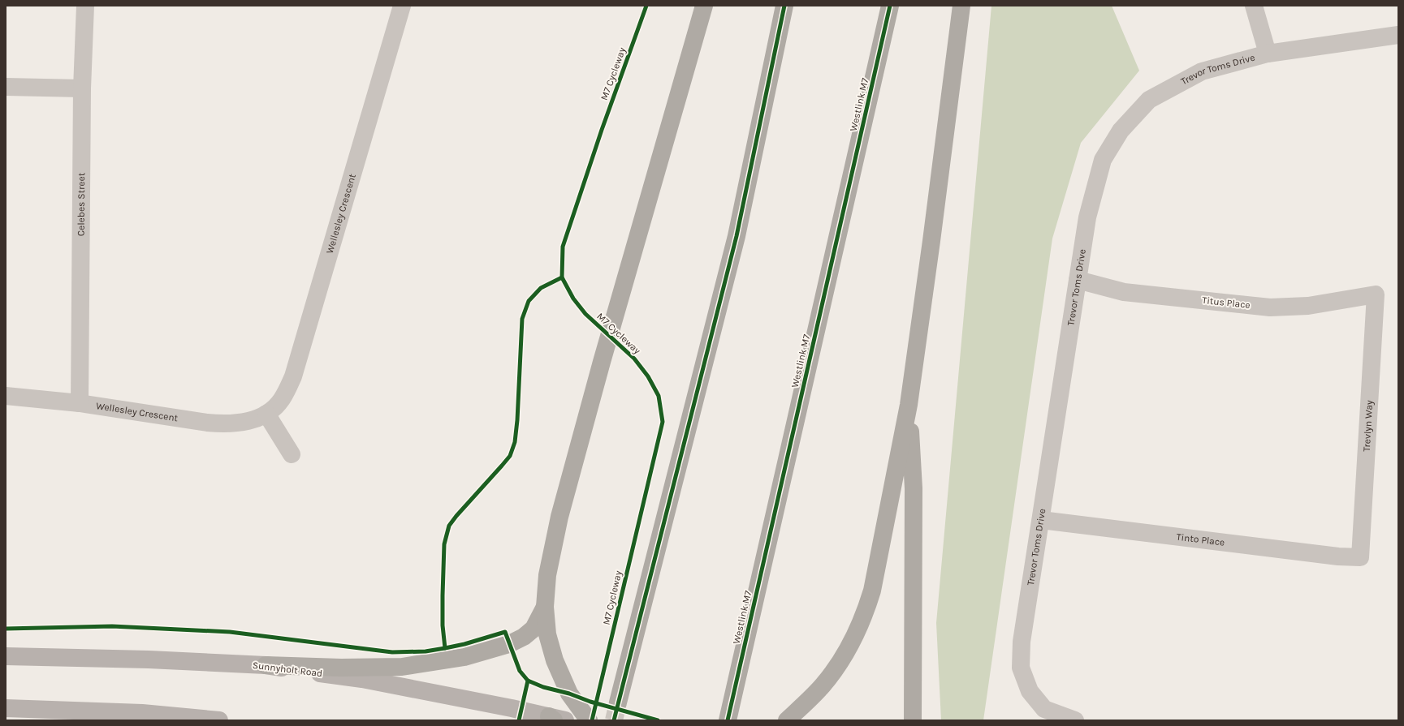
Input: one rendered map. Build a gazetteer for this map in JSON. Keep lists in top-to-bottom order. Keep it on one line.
{"streets":{"highway":["Westlink M7"],"main road":["Sunnyholt Road"],"street":["Trevor Toms Drive","Celebes Street","Wellesley Crescent","Titus Place","Trevlyn Way","Tinto Place"],"cycle path":["M7 Cycleway"]},"crossings":[["Trevor Toms Drive","Titus Place"],["Trevor Toms Drive","Tinto Place"],["Celebes Street","Wellesley Crescent"],["Titus Place","Trevlyn Way"],["Trevlyn Way","Tinto Place"]]}
